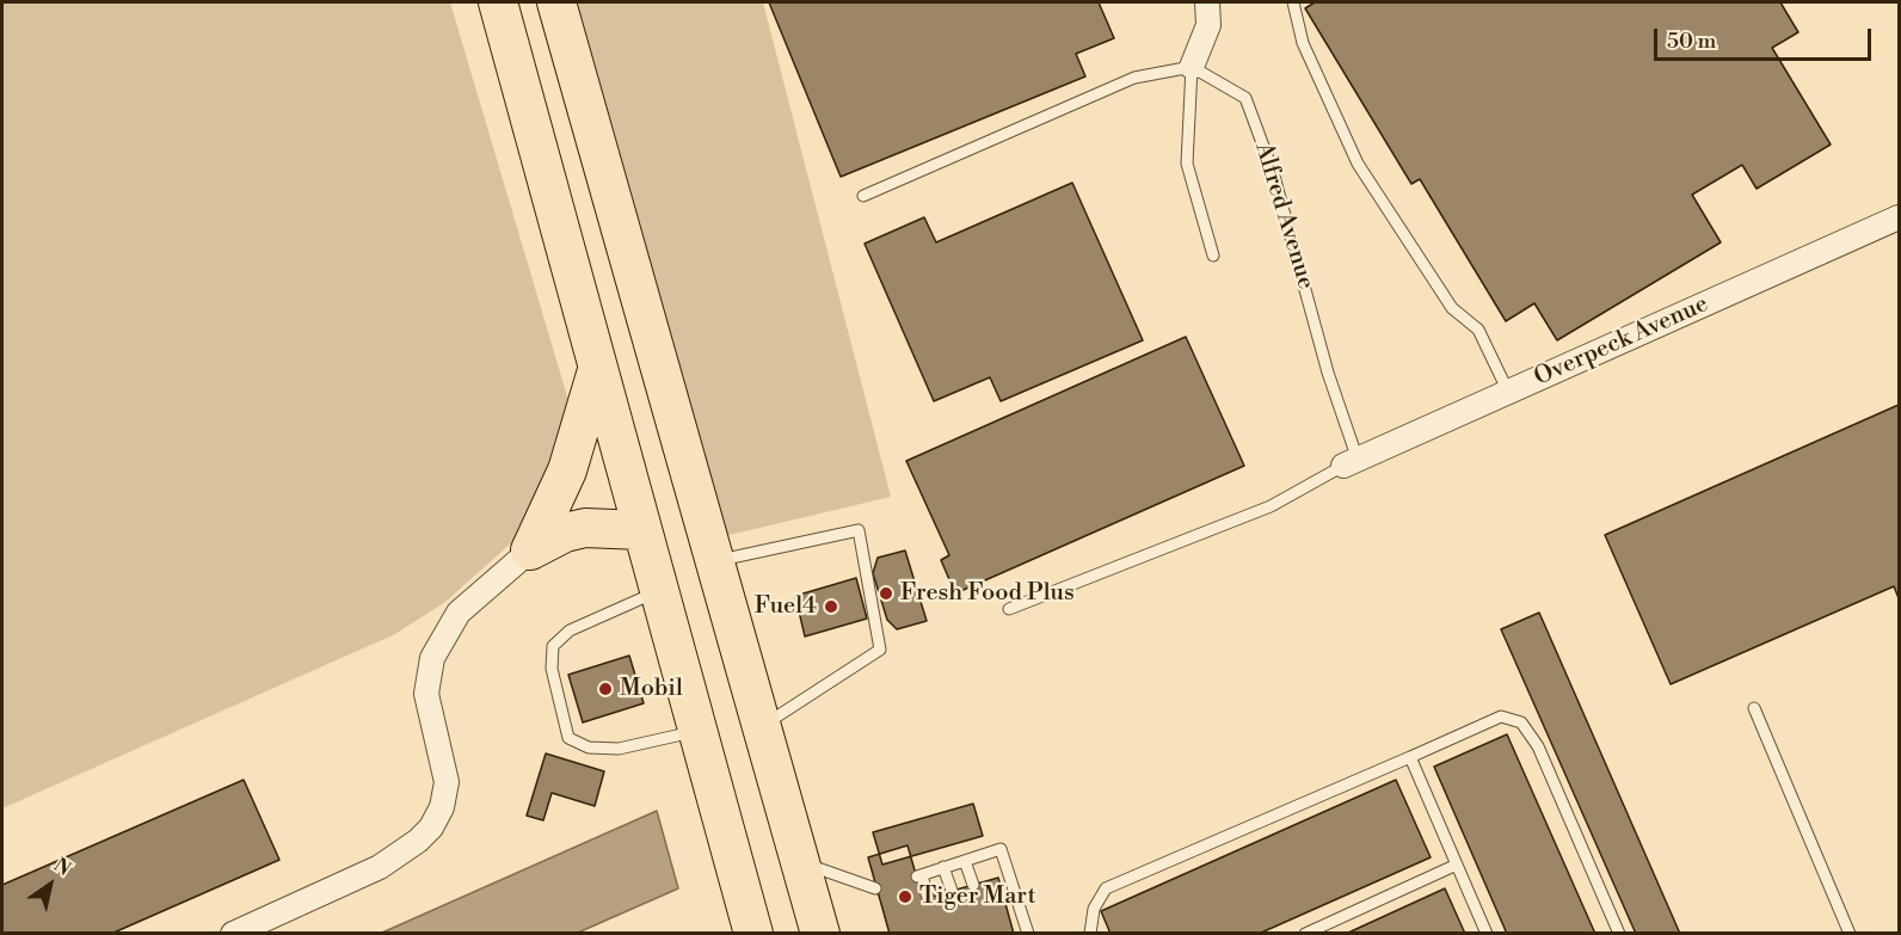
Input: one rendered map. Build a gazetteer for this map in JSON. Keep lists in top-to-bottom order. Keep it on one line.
{"streets":{"street":["Overpeck Avenue"],"lane":["Alfred Avenue"]},"crossings":[["Alfred Avenue","Overpeck Avenue"]],"places":["Fresh Food Plus","Fuel4","Mobil","Tiger Mart"],"scale_bar":"50 m","north":"top right"}
